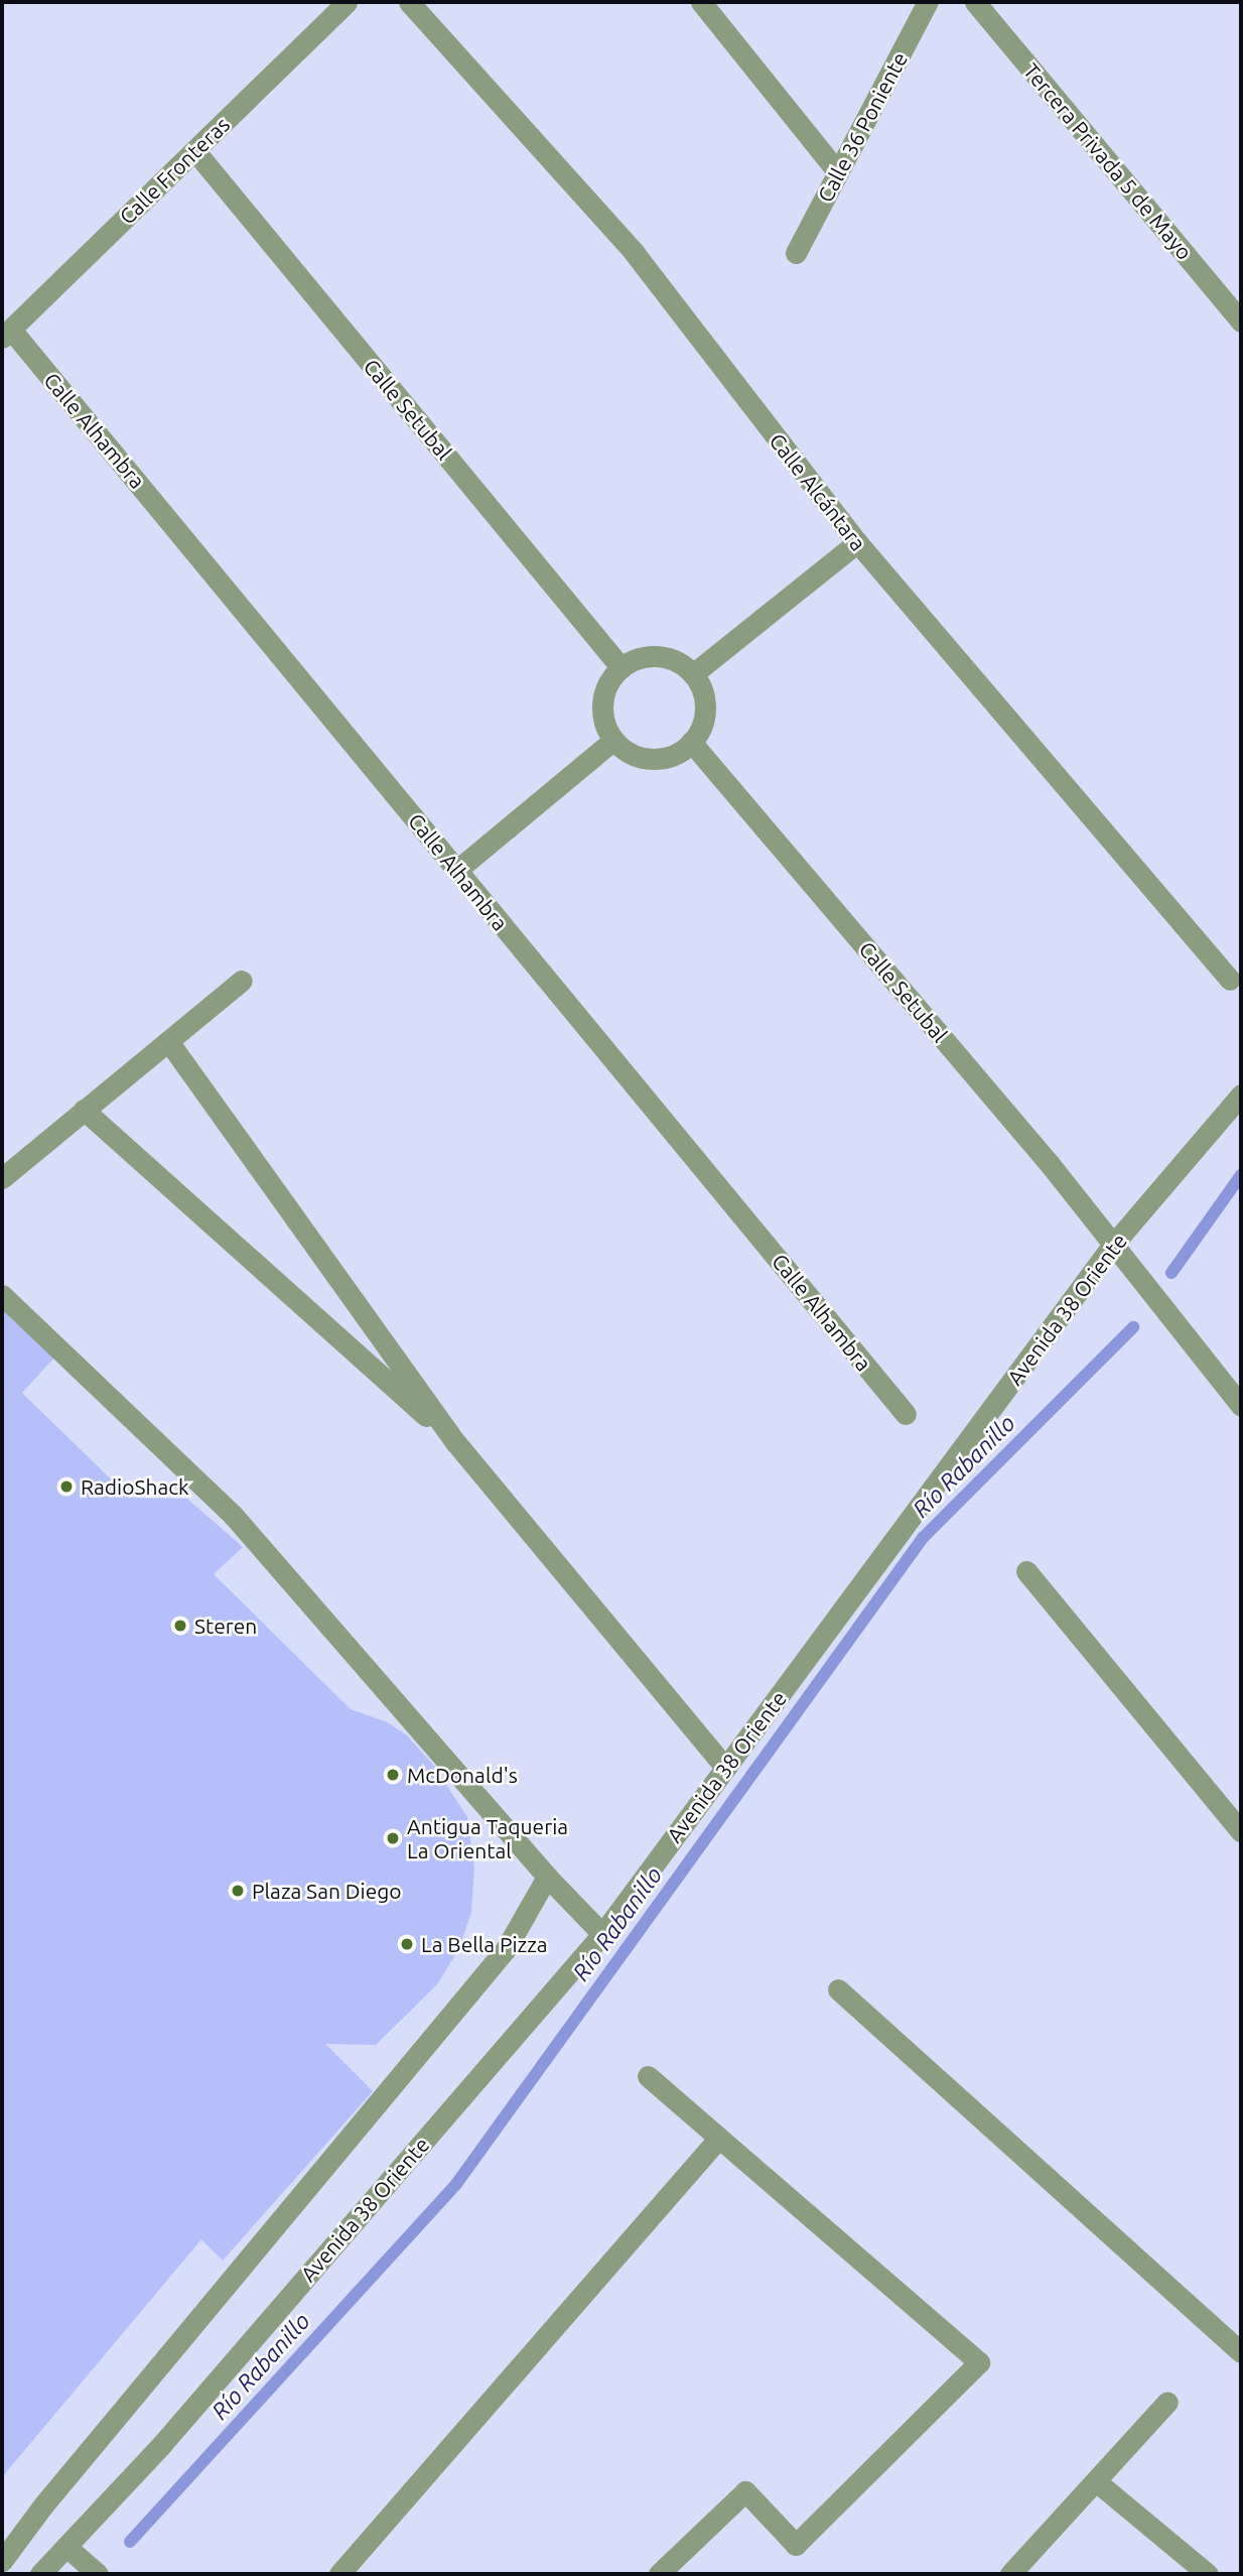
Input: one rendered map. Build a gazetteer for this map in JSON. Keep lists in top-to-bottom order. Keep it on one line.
{"streets":{"street":["Calle 36 Poniente","Tercera Privada 5 de Mayo","Calle Fronteras","Calle Setubal","Calle Alhambra","Calle Alcántara","Avenida 38 Oriente"]},"crossings":[["Calle Fronteras","Calle Setubal"],["Calle Fronteras","Calle Alhambra"],["Calle Setubal","Avenida 38 Oriente"]],"water":["Río Rabanillo"],"places":["RadioShack","Steren","McDonald's","Antigua Taqueria La Oriental","Plaza San Diego","La Bella Pizza"]}
